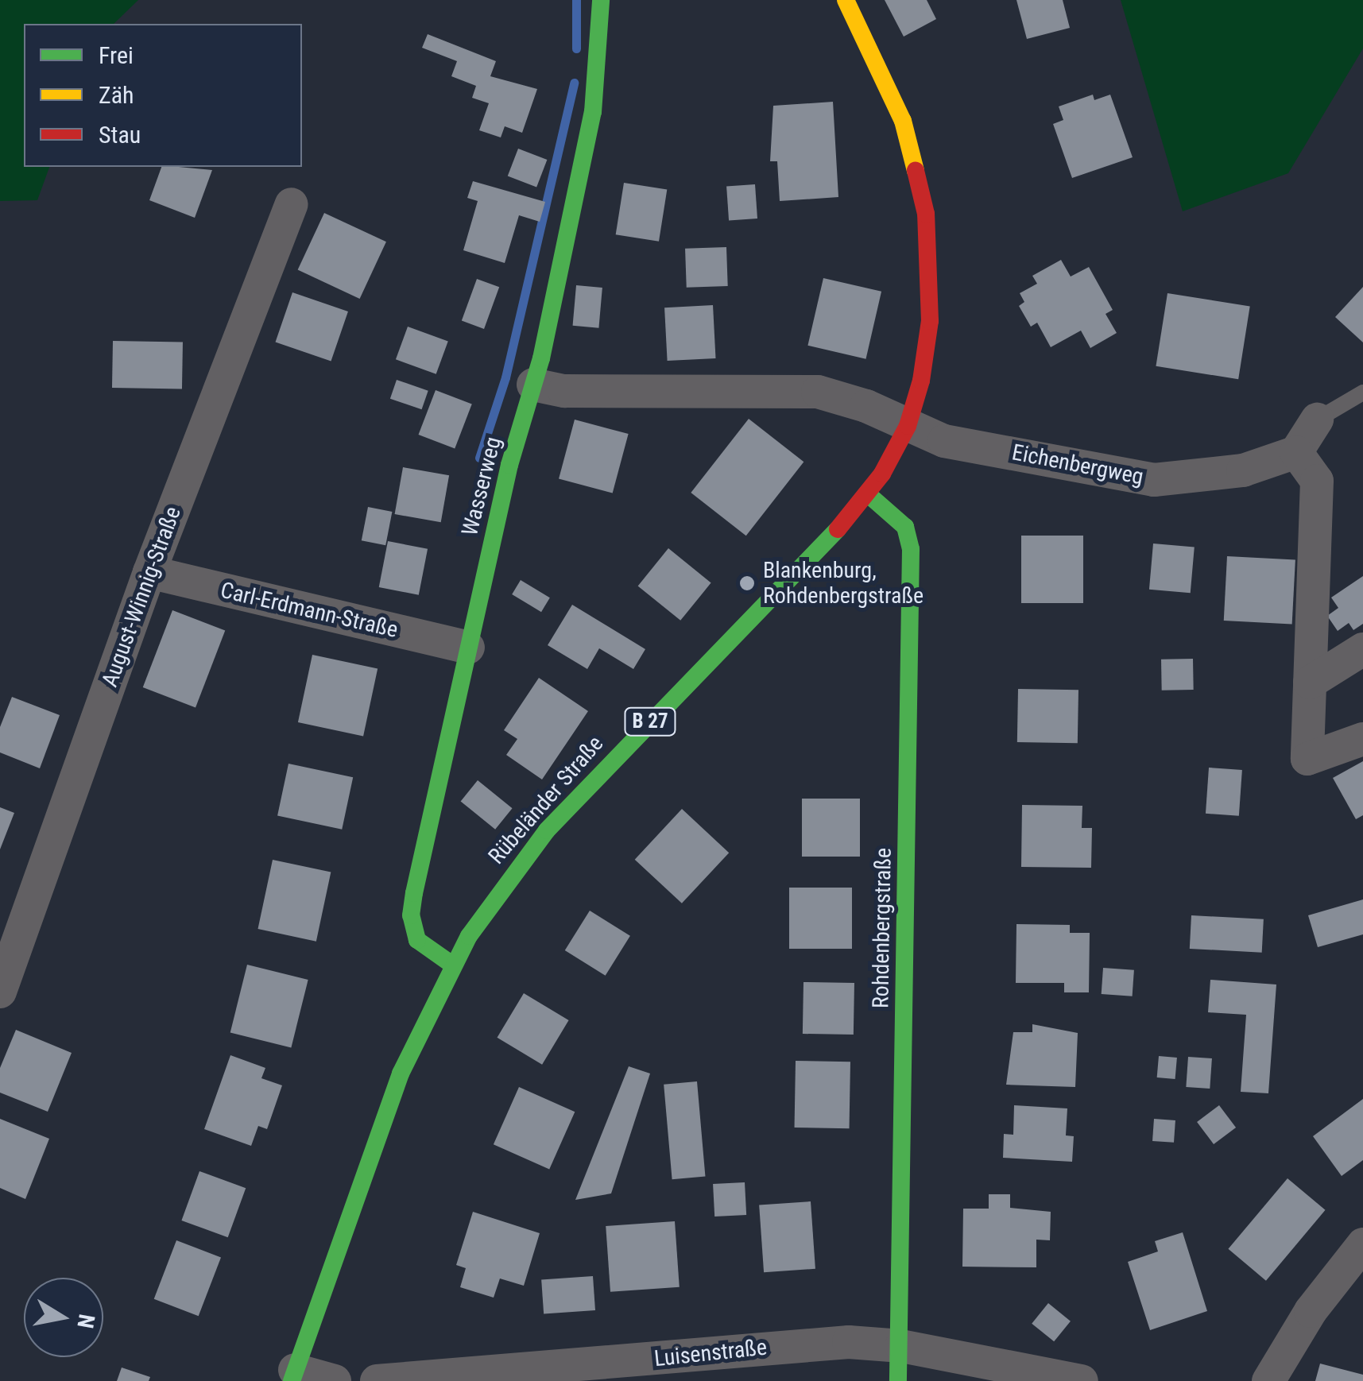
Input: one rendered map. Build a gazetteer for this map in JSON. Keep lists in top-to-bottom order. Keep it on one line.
{"streets":{"street":["Eichenbergweg","Wasserweg","August-Winnig-Straße","Carl-Erdmann-Straße","B 27","Rübeländer Straße","Rohdenbergstraße","Luisenstraße"]},"crossings":[["Eichenbergweg","Wasserweg"],["Eichenbergweg","Rübeländer Straße"],["Wasserweg","Carl-Erdmann-Straße"],["Wasserweg","Rübeländer Straße"],["August-Winnig-Straße","Carl-Erdmann-Straße"],["Rübeländer Straße","Rohdenbergstraße"],["Rohdenbergstraße","Luisenstraße"]],"places":["Blankenburg, Rohdenbergstraße"],"legend":["Frei","Zäh","Stau"],"north":"right"}
